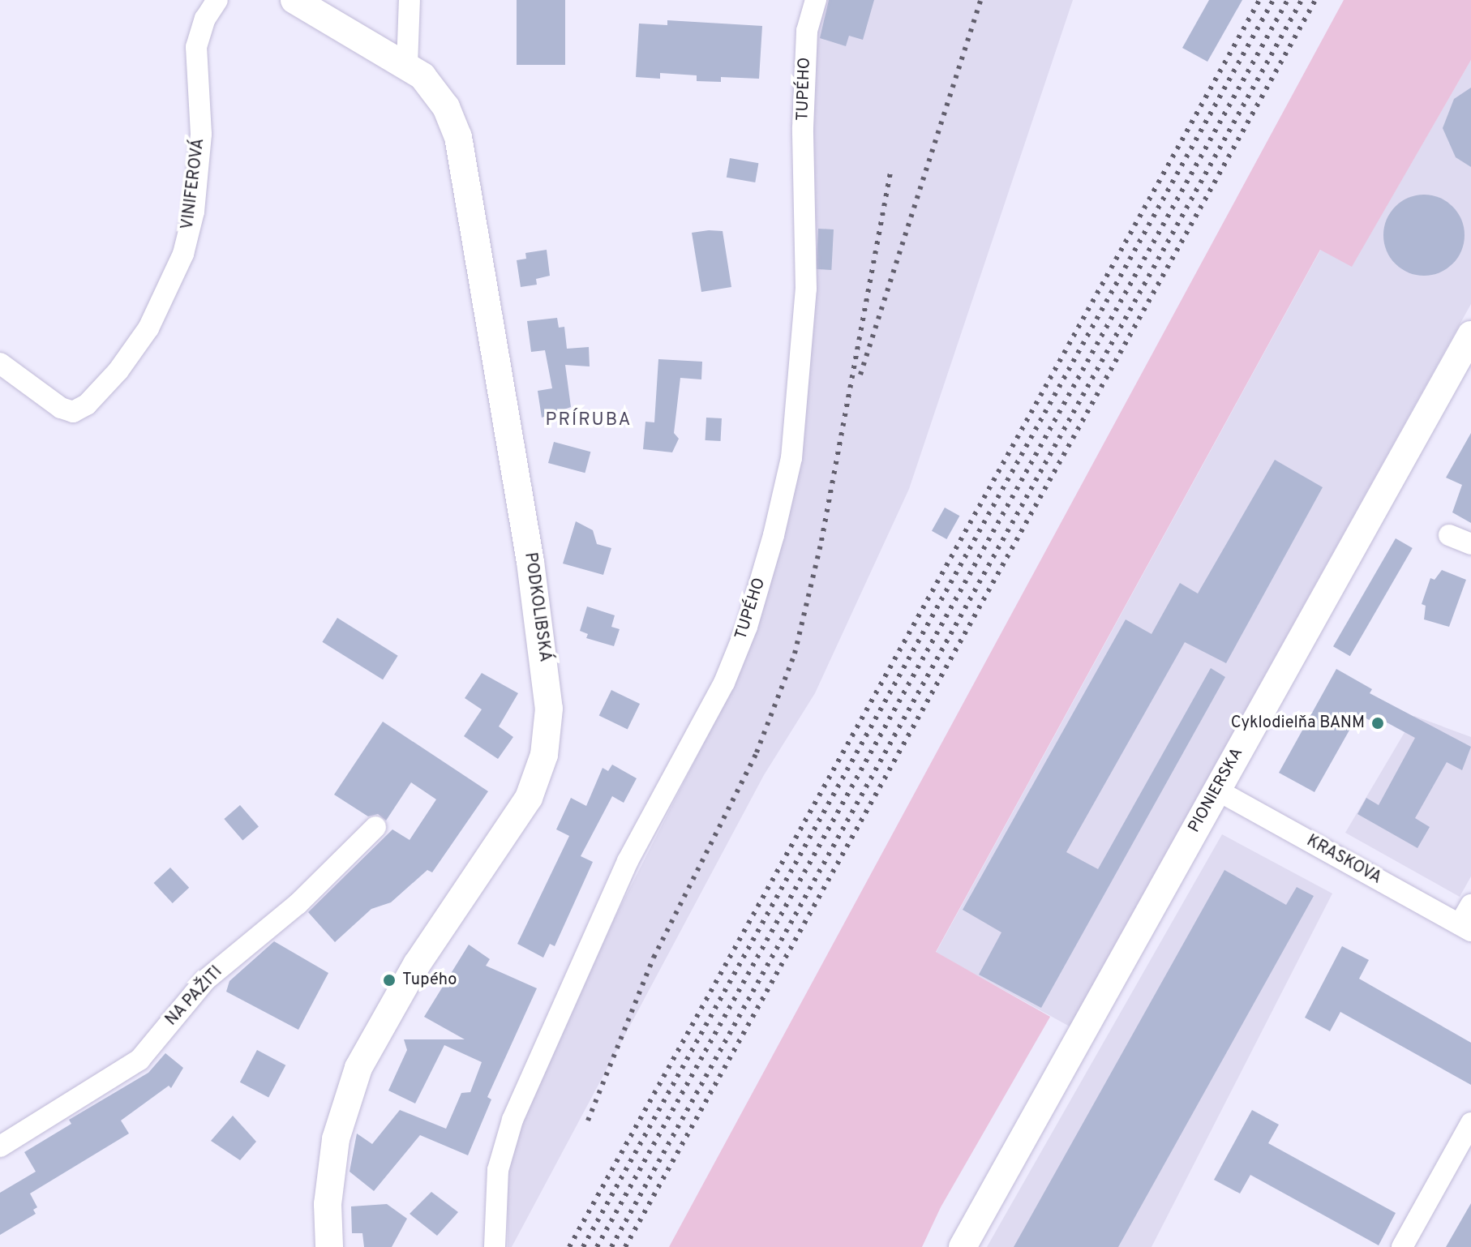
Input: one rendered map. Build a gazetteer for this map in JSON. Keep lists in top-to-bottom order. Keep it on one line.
{"streets":{"street":["TUPÉHO","VINIFEROVÁ","PODKOLIBSKÁ","PIONIERSKA","KRASKOVA","NA PAŽITI"]},"crossings":[["PIONIERSKA","KRASKOVA"]],"districts":["PRÍRUBA"],"places":["Cyklodielňa BANM","Tupého"]}
